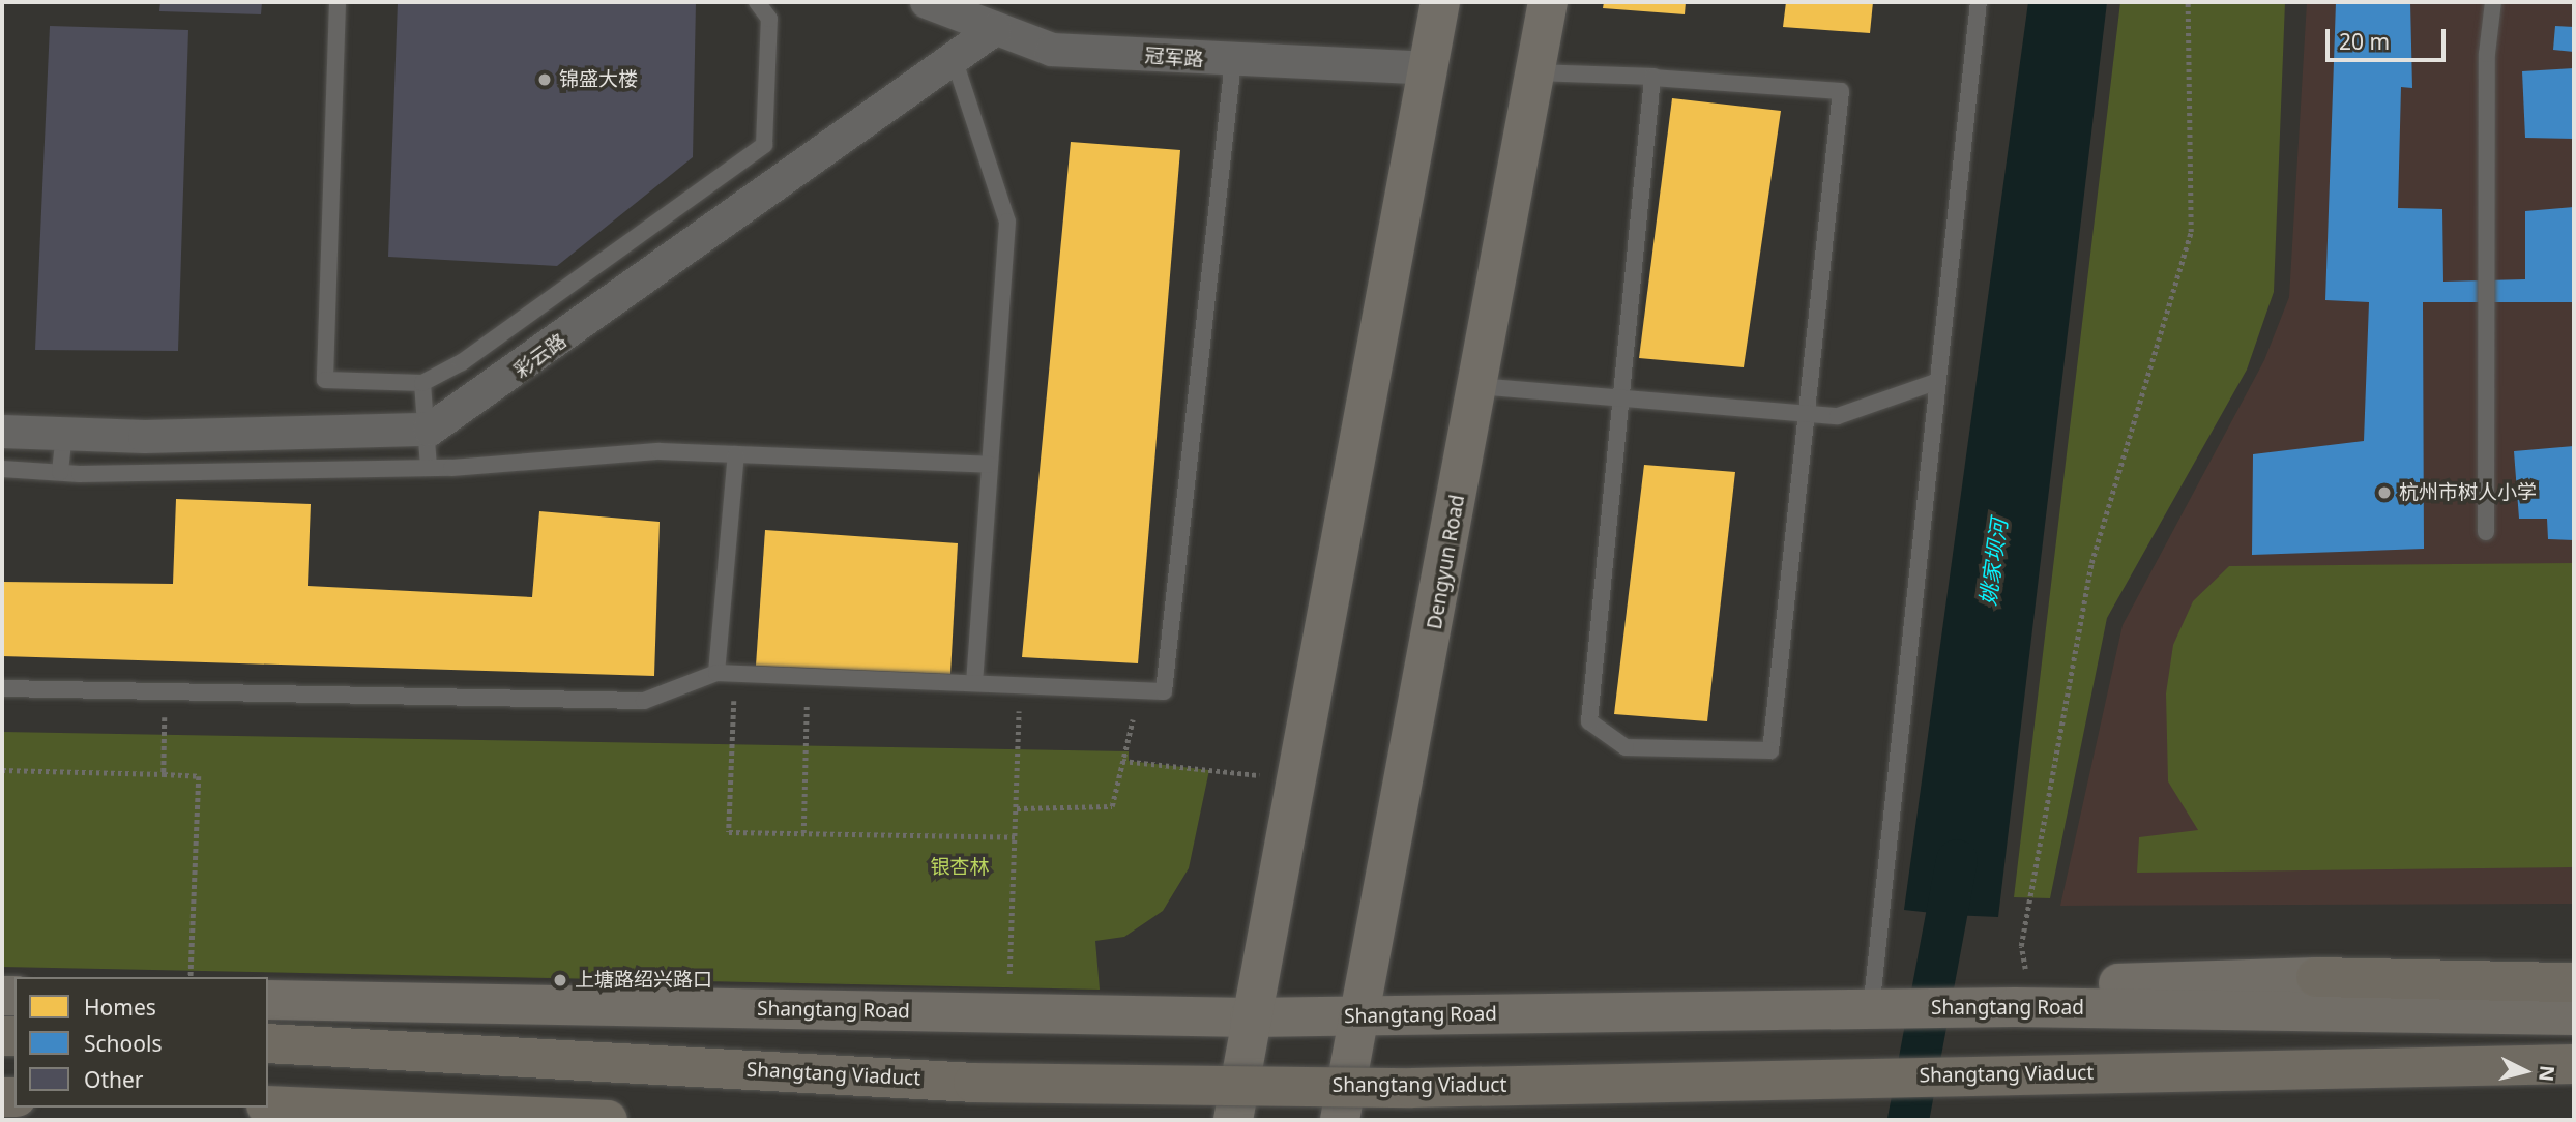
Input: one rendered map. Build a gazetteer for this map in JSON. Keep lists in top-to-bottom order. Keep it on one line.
{"streets":{"highway":["Shangtang Viaduct"],"main road":["Dengyun Road","Shangtang Road"],"street":["冠军路","彩云路"]},"crossings":[["冠军路","彩云路"],["Dengyun Road","Shangtang Road"]],"water":["姚家坝河"],"parks":["银杏林"],"places":["锦盛大楼","杭州市树人小学","上塘路绍兴路口"],"legend":["Homes","Schools","Other"],"scale_bar":"20 m","north":"right"}
